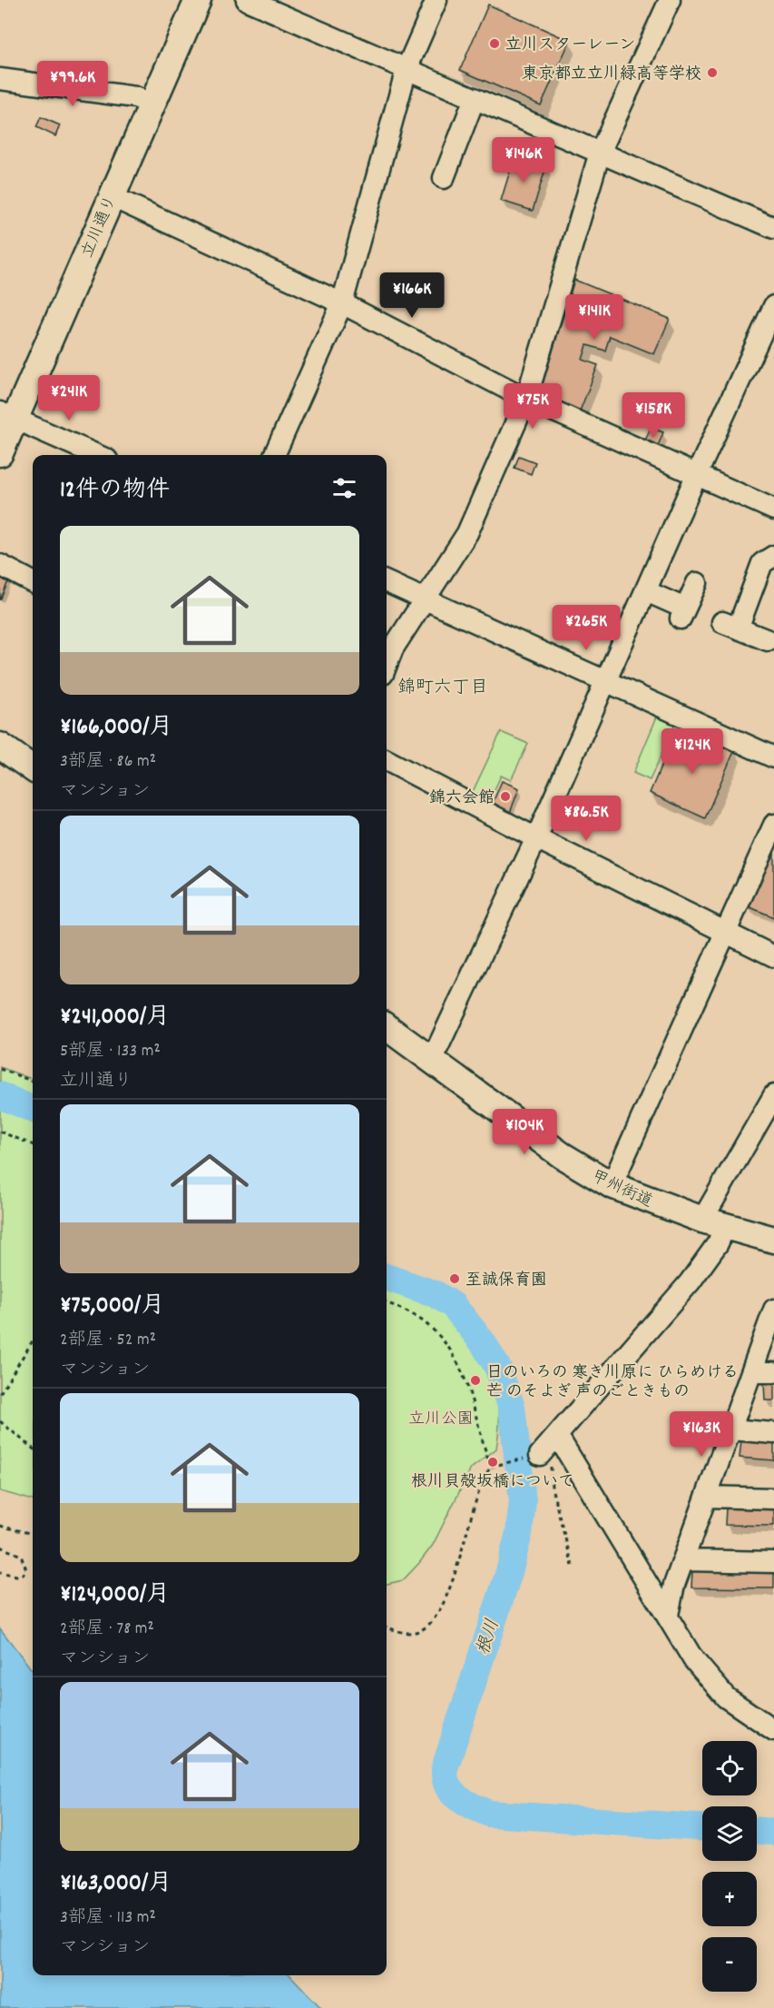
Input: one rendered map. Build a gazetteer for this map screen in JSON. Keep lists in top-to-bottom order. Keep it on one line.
{"streets":{"main road":["立川通り","甲州街道"]},"districts":["錦町六丁目"],"water":["根川"],"parks":["立川公園"],"places":["立川スターレーン","東京都立立川緑高等学校","錦六会館","至誠保育園","日のいろの 寒き川原に ひらめける 芒 のそよぎ 声のごときもの","根川貝殻坂橋について"],"page":{"price":["¥99.6K","¥146K","¥166K","¥141K","¥241K","¥75K","¥158K","¥265K","¥124K","¥86.5K","¥104K","¥163K"],"heading":"12件の物件","list":[{"name":"¥166,000/月","note":"3部屋 · 86 m² · マンション"},{"name":"¥241,000/月","note":"5部屋 · 133 m² · 立川通り"},{"name":"¥75,000/月","note":"2部屋 · 52 m² · マンション"},{"name":"¥124,000/月","note":"2部屋 · 78 m² · マンション"},{"name":"¥163,000/月","note":"3部屋 · 113 m² · マンション"}],"map_buttons":["+","−"]}}
